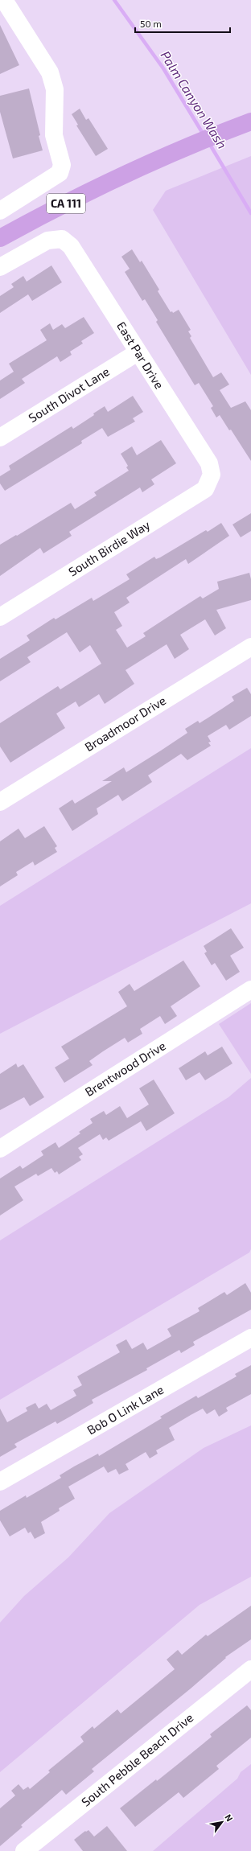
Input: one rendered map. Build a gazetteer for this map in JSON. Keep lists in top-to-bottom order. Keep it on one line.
{"streets":{"main road":["CA 111"],"street":["East Par Drive","South Divot Lane","South Birdie Way","Broadmoor Drive","Brentwood Drive","Bob O Link Lane","South Pebble Beach Drive"]},"crossings":[["East Par Drive","South Divot Lane"],["East Par Drive","South Birdie Way"]],"water":["Palm Canyon Wash"],"scale_bar":"50 m","north":"top right"}
